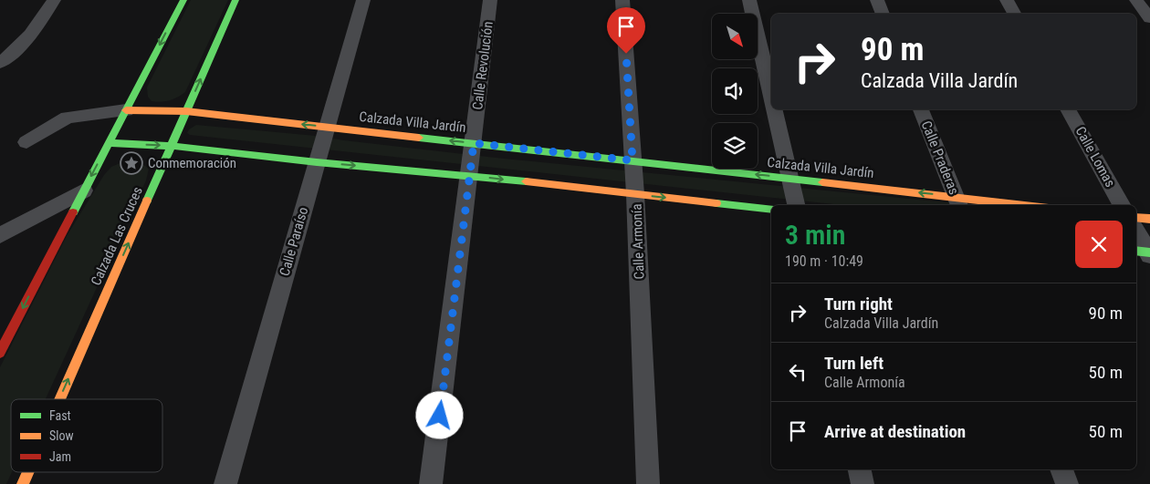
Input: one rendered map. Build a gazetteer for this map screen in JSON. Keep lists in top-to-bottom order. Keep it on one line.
{"streets":{"street":["Calle Revolución","Calzada Villa Jardín","Calle Lomas","Calle Praderas","Calzada Las Cruces","Calle Paraíso","Calle Armonía"]},"crossings":[["Calle Revolución","Calzada Villa Jardín"],["Calzada Villa Jardín","Calle Praderas"],["Calzada Villa Jardín","Calzada Las Cruces"],["Calzada Villa Jardín","Calle Paraíso"],["Calzada Villa Jardín","Calle Armonía"]],"places":{"place":["Conmemoración"]},"legend":["Fast","Slow","Jam"],"north":"bottom right","page":{"turn":["90 m","Calzada Villa Jardín"],"heading":["3 min","190 m · 10:49"],"list":[{"name":"Turn right","note":"Calzada Villa Jardín","value":"90 m"},{"name":"Turn left","note":"Calle Armonía","value":"50 m"},{"name":"Arrive at destination","value":"50 m"}]}}
